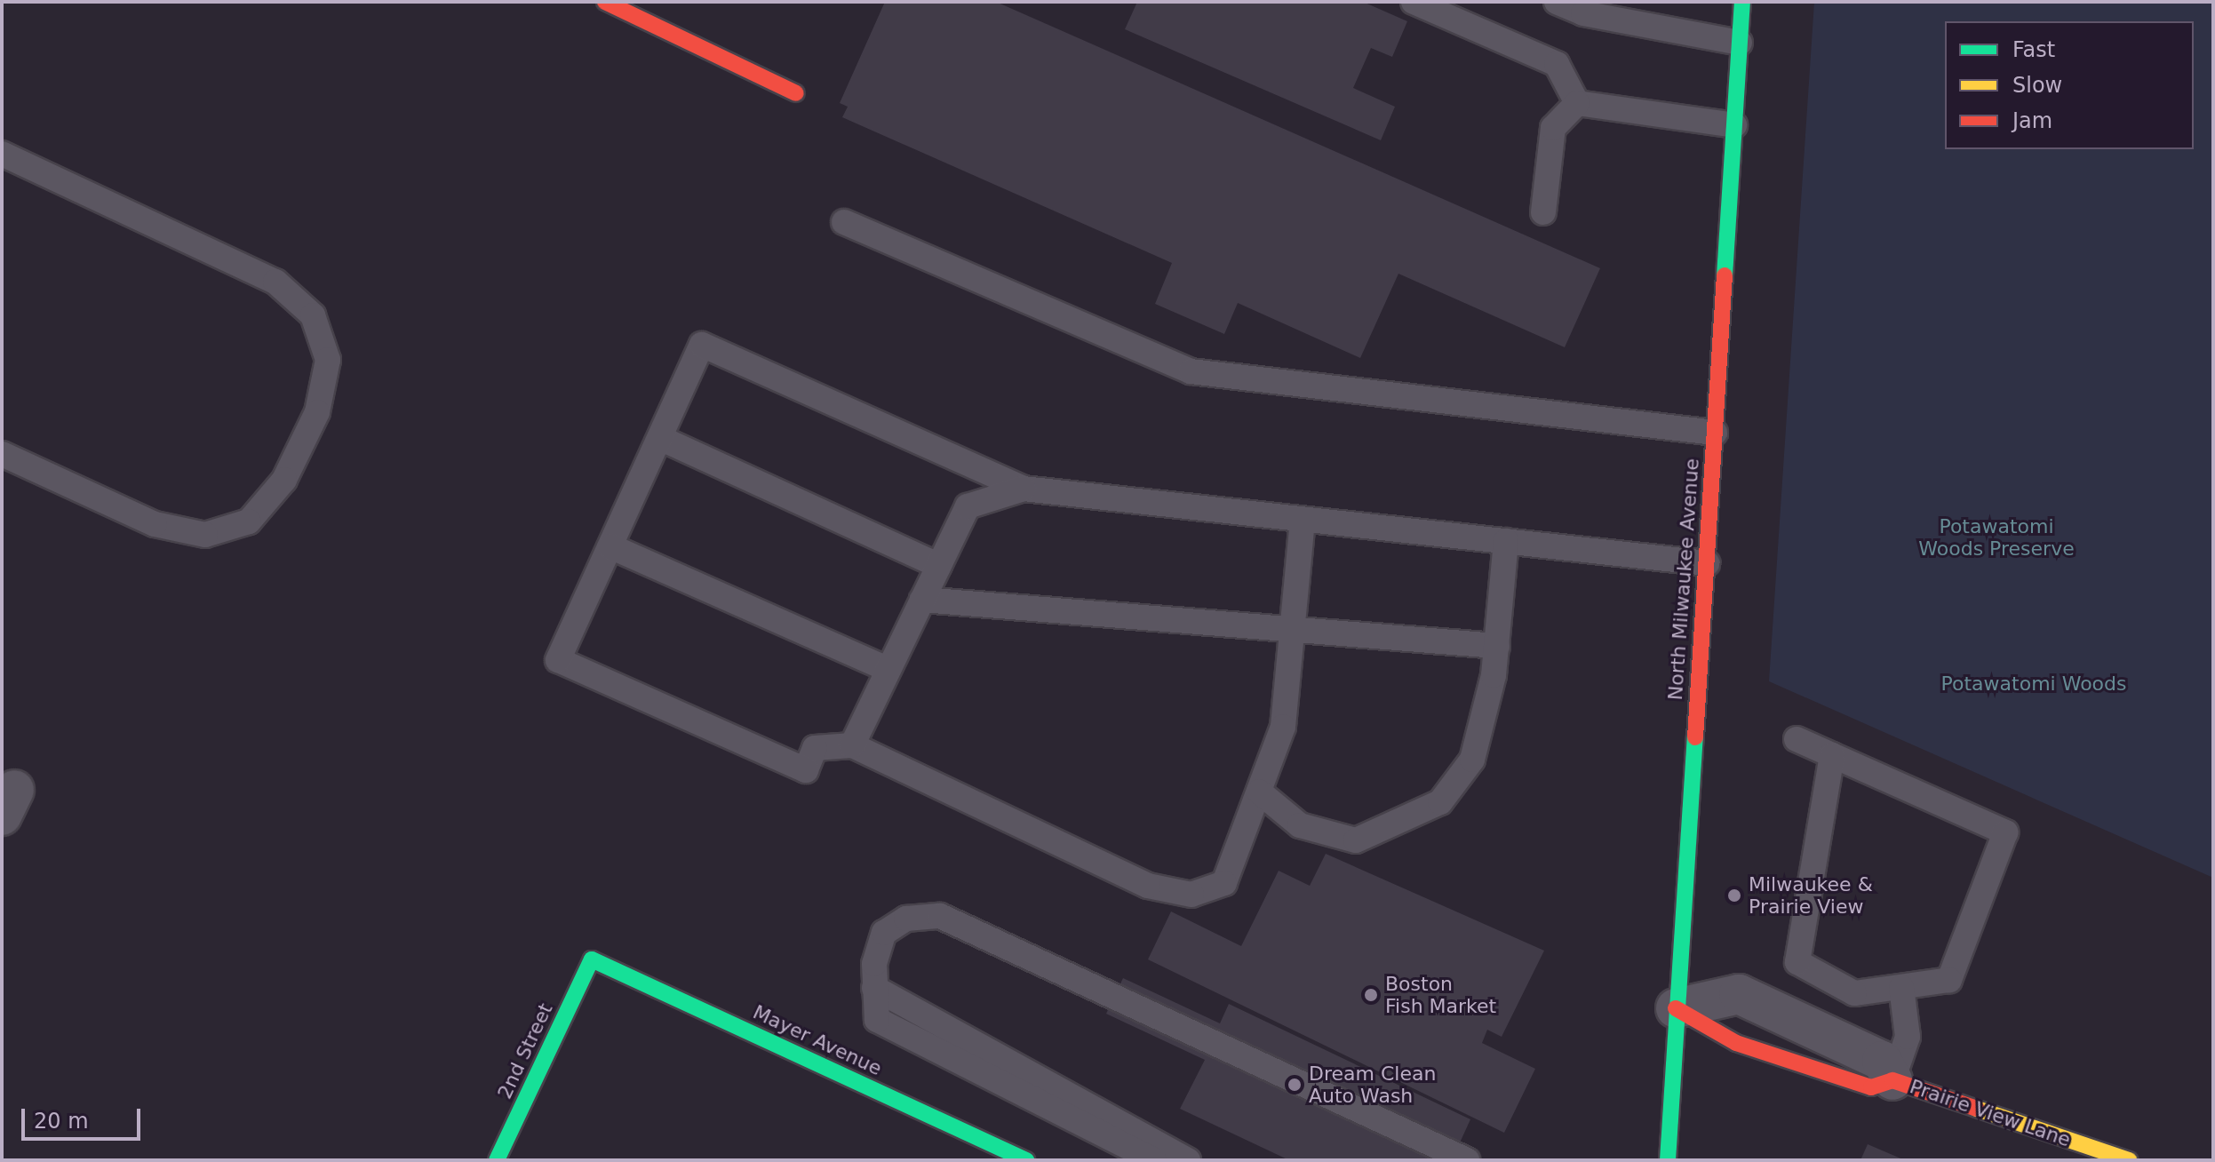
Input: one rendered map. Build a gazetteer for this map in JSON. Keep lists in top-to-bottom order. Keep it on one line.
{"streets":{"main road":["North Milwaukee Avenue","Mayer Avenue","2nd Street","Prairie View Lane"]},"crossings":[["North Milwaukee Avenue","Prairie View Lane"],["Mayer Avenue","2nd Street"]],"parks":["Potawatomi Woods Preserve","Potawatomi Woods"],"places":["Milwaukee & Prairie View","Boston Fish Market","Dream Clean Auto Wash"],"legend":["Fast","Slow","Jam"],"scale_bar":"20 m"}
